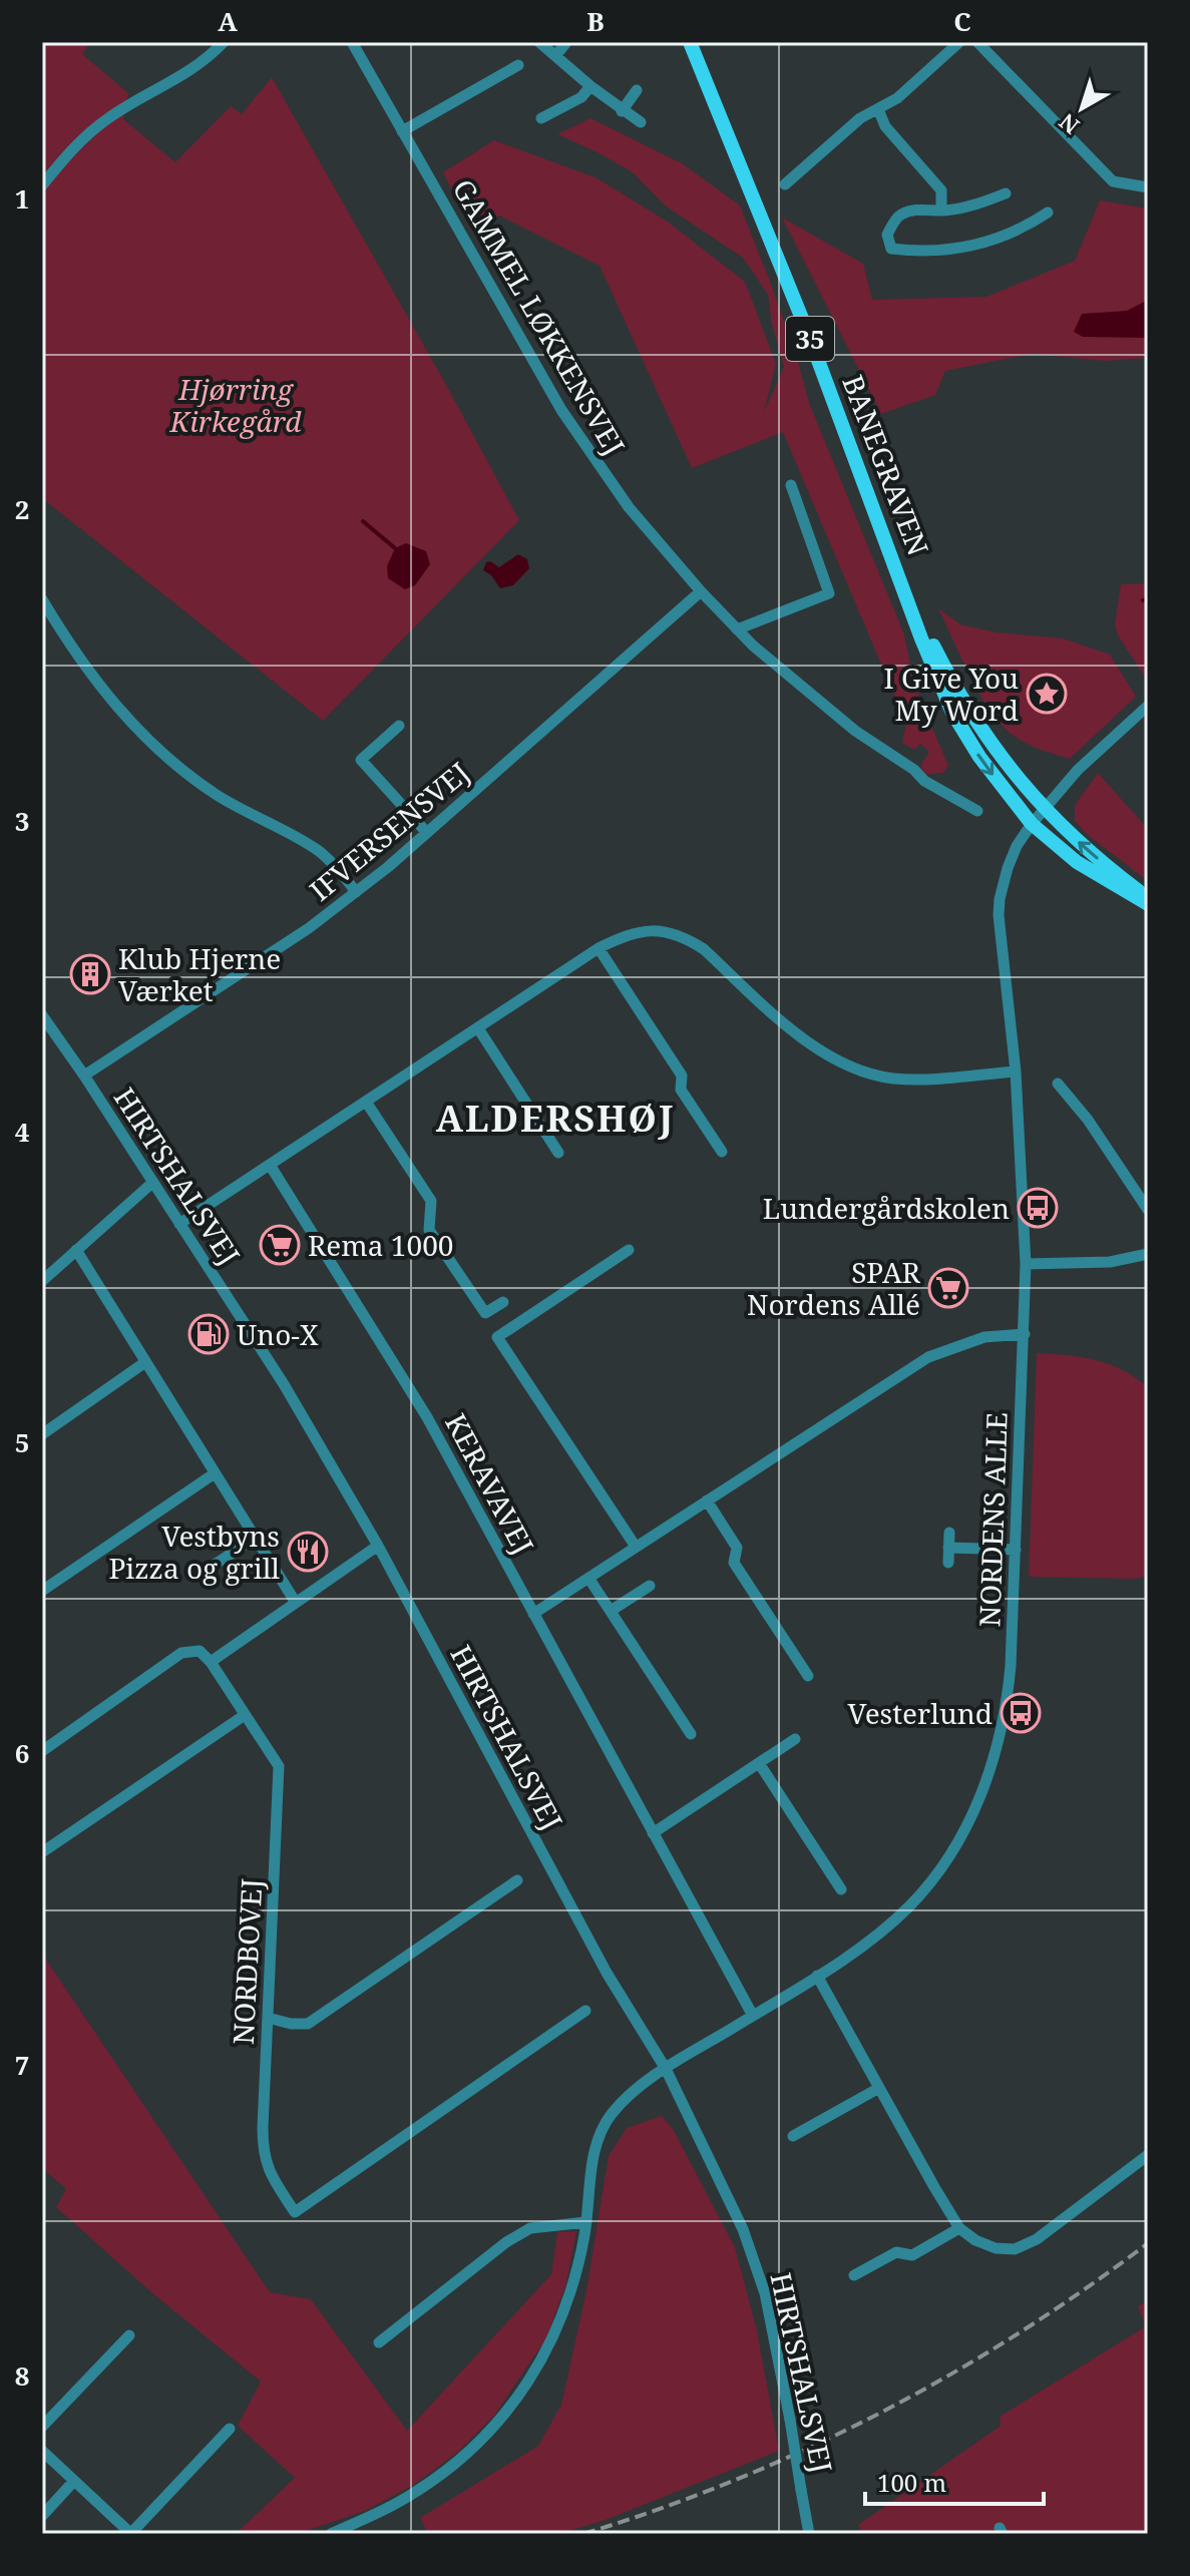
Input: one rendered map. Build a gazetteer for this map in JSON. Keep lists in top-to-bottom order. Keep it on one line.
{"streets":{"main road":["35","BANEGRAVEN"],"street":["GAMMEL LØKKENSVEJ","IFVERSENSVEJ","HIRTSHALSVEJ","KERAVAVEJ","NORDENS ALLE","NORDBOVEJ"]},"crossings":[["GAMMEL LØKKENSVEJ","IFVERSENSVEJ"],["35","BANEGRAVEN"],["35","NORDENS ALLE"],["BANEGRAVEN","NORDENS ALLE"],["IFVERSENSVEJ","HIRTSHALSVEJ"],["HIRTSHALSVEJ","NORDENS ALLE"],["KERAVAVEJ","NORDENS ALLE"]],"districts":["ALDERSHØJ"],"parks":["Hjørring Kirkegård"],"places":{"place":["I Give You My Word"],"building":["Klub Hjerne Værket"],"bus stop":["Lundergårdskolen","Vesterlund"],"supermarket":["Rema 1000","SPAR Nordens Allé"],"fuel station":["Uno-X"],"restaurant":["Vestbyns Pizza og grill"]},"scale_bar":"100 m","north":"bottom left","grid":{"columns":["A","B","C"],"rows":["1","2","3","4","5","6","7","8"]}}
